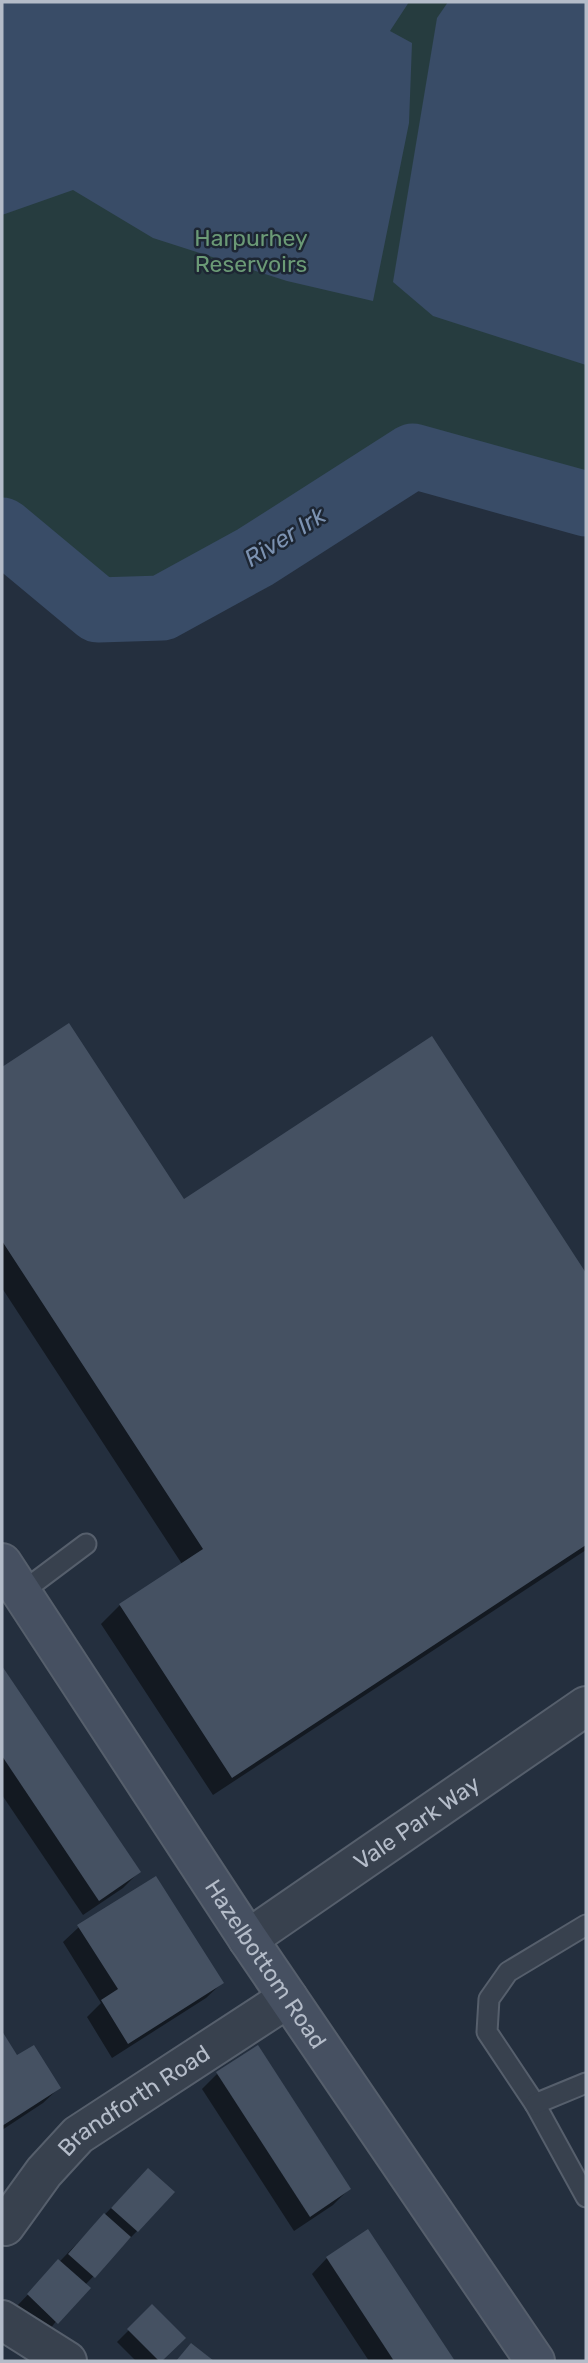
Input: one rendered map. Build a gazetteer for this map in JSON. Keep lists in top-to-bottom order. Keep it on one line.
{"streets":{"street":["Vale Park Way","Hazelbottom Road","Brandforth Road"]},"crossings":[["Vale Park Way","Hazelbottom Road"],["Hazelbottom Road","Brandforth Road"]],"water":["River Irk"],"parks":["Harpurhey Reservoirs"]}
